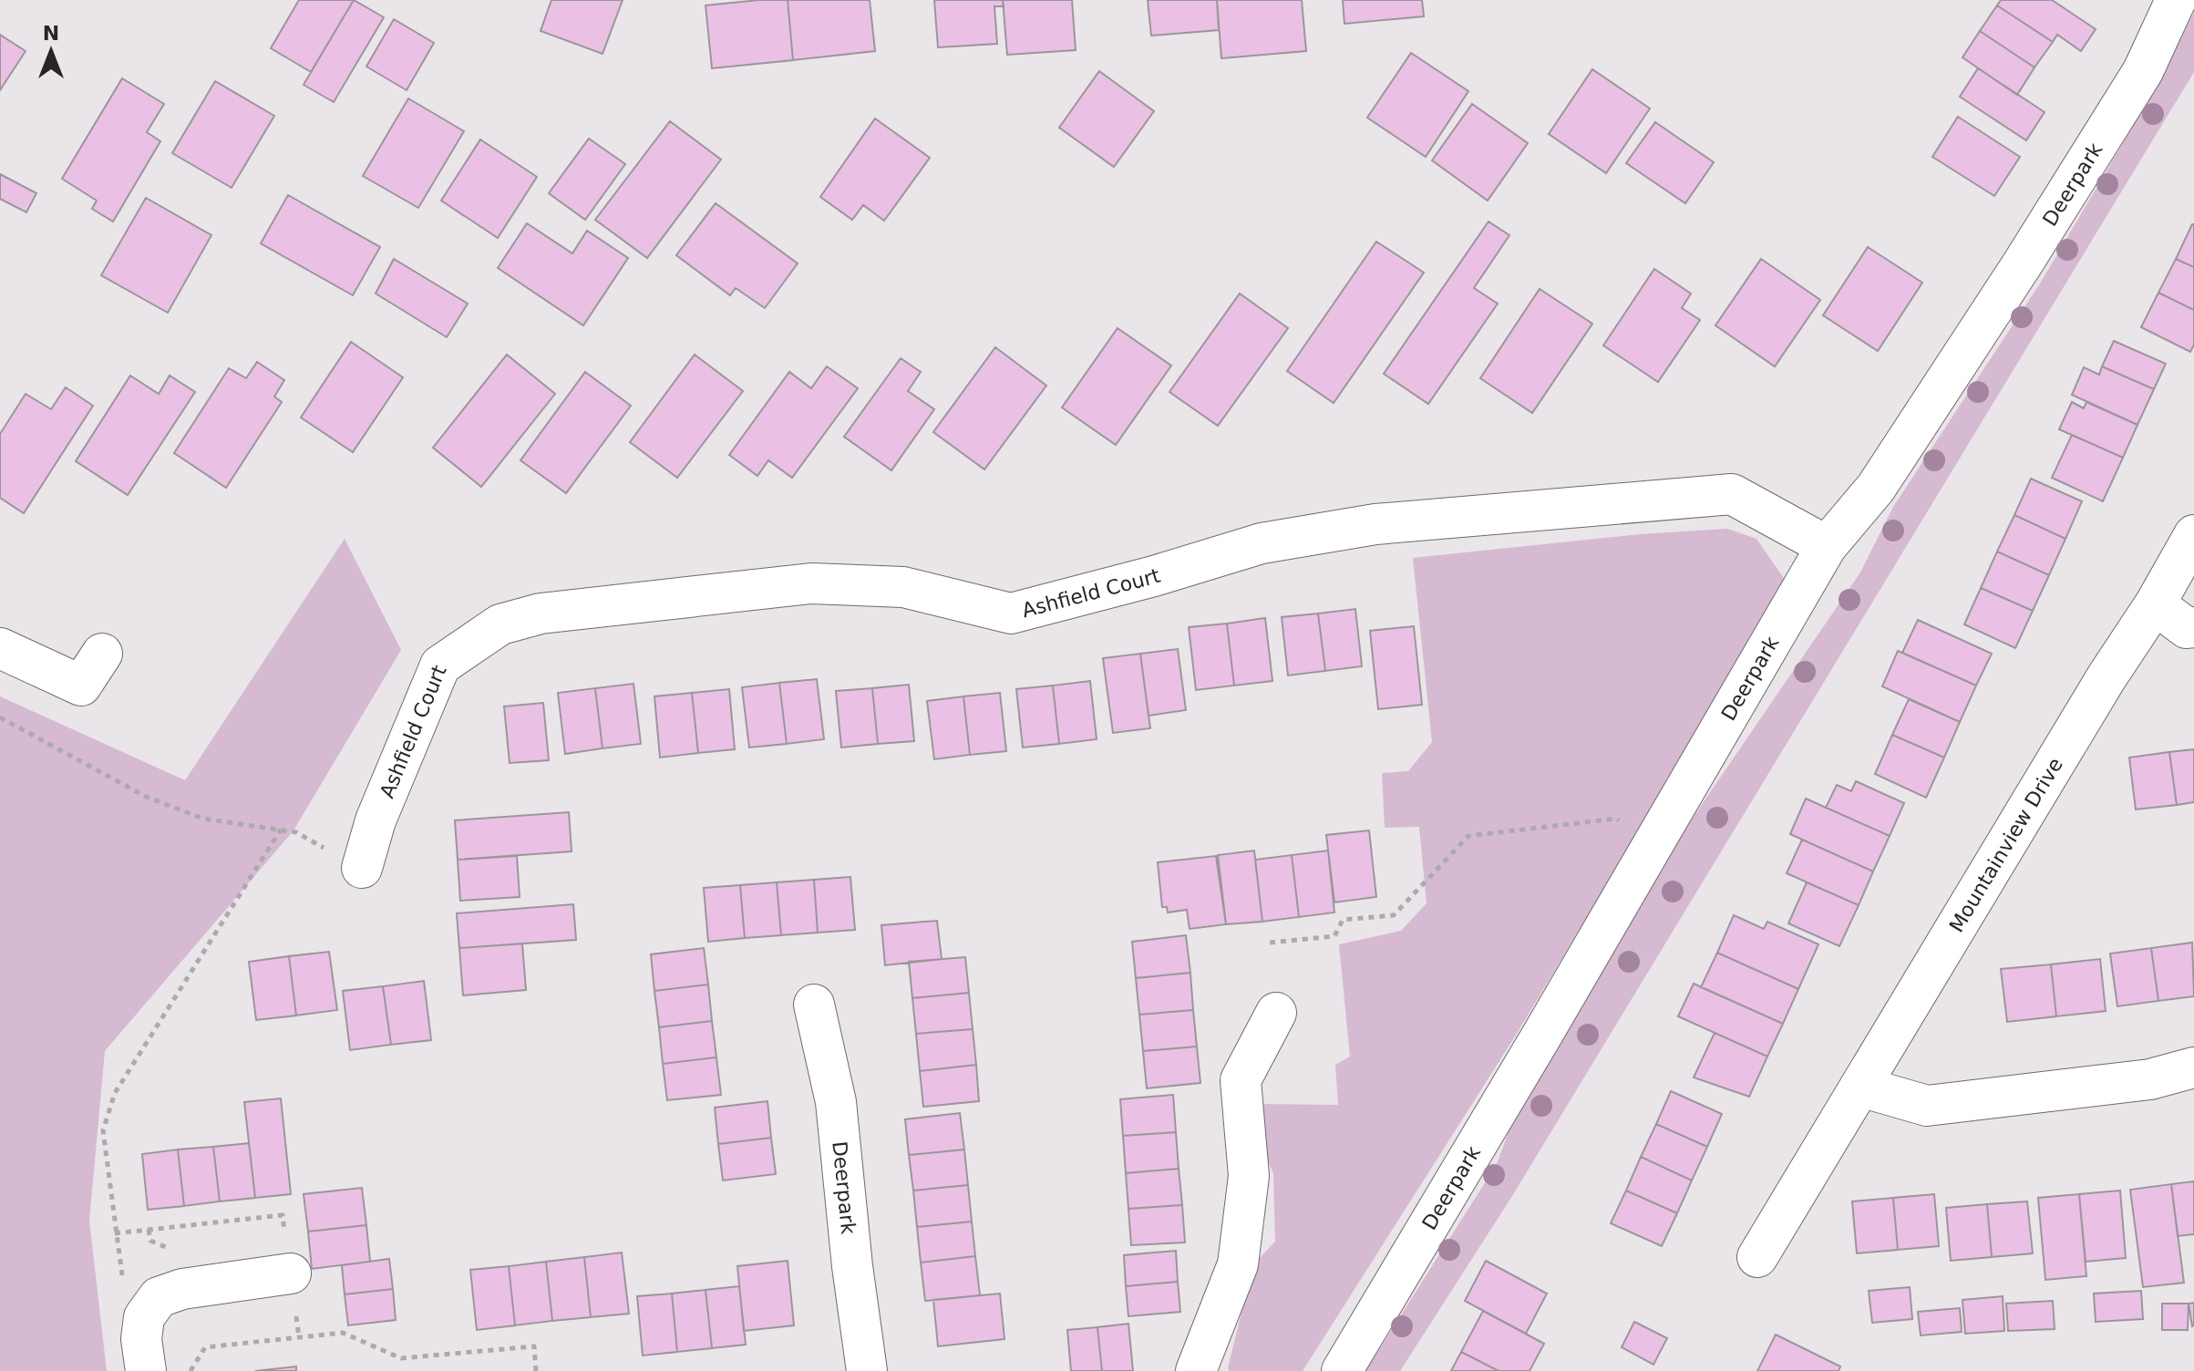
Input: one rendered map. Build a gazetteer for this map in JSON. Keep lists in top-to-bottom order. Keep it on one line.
{"streets":{"street":["Deerpark","Ashfield Court","Mountainview Drive"]},"crossings":[["Deerpark","Ashfield Court"]],"north":"top"}
